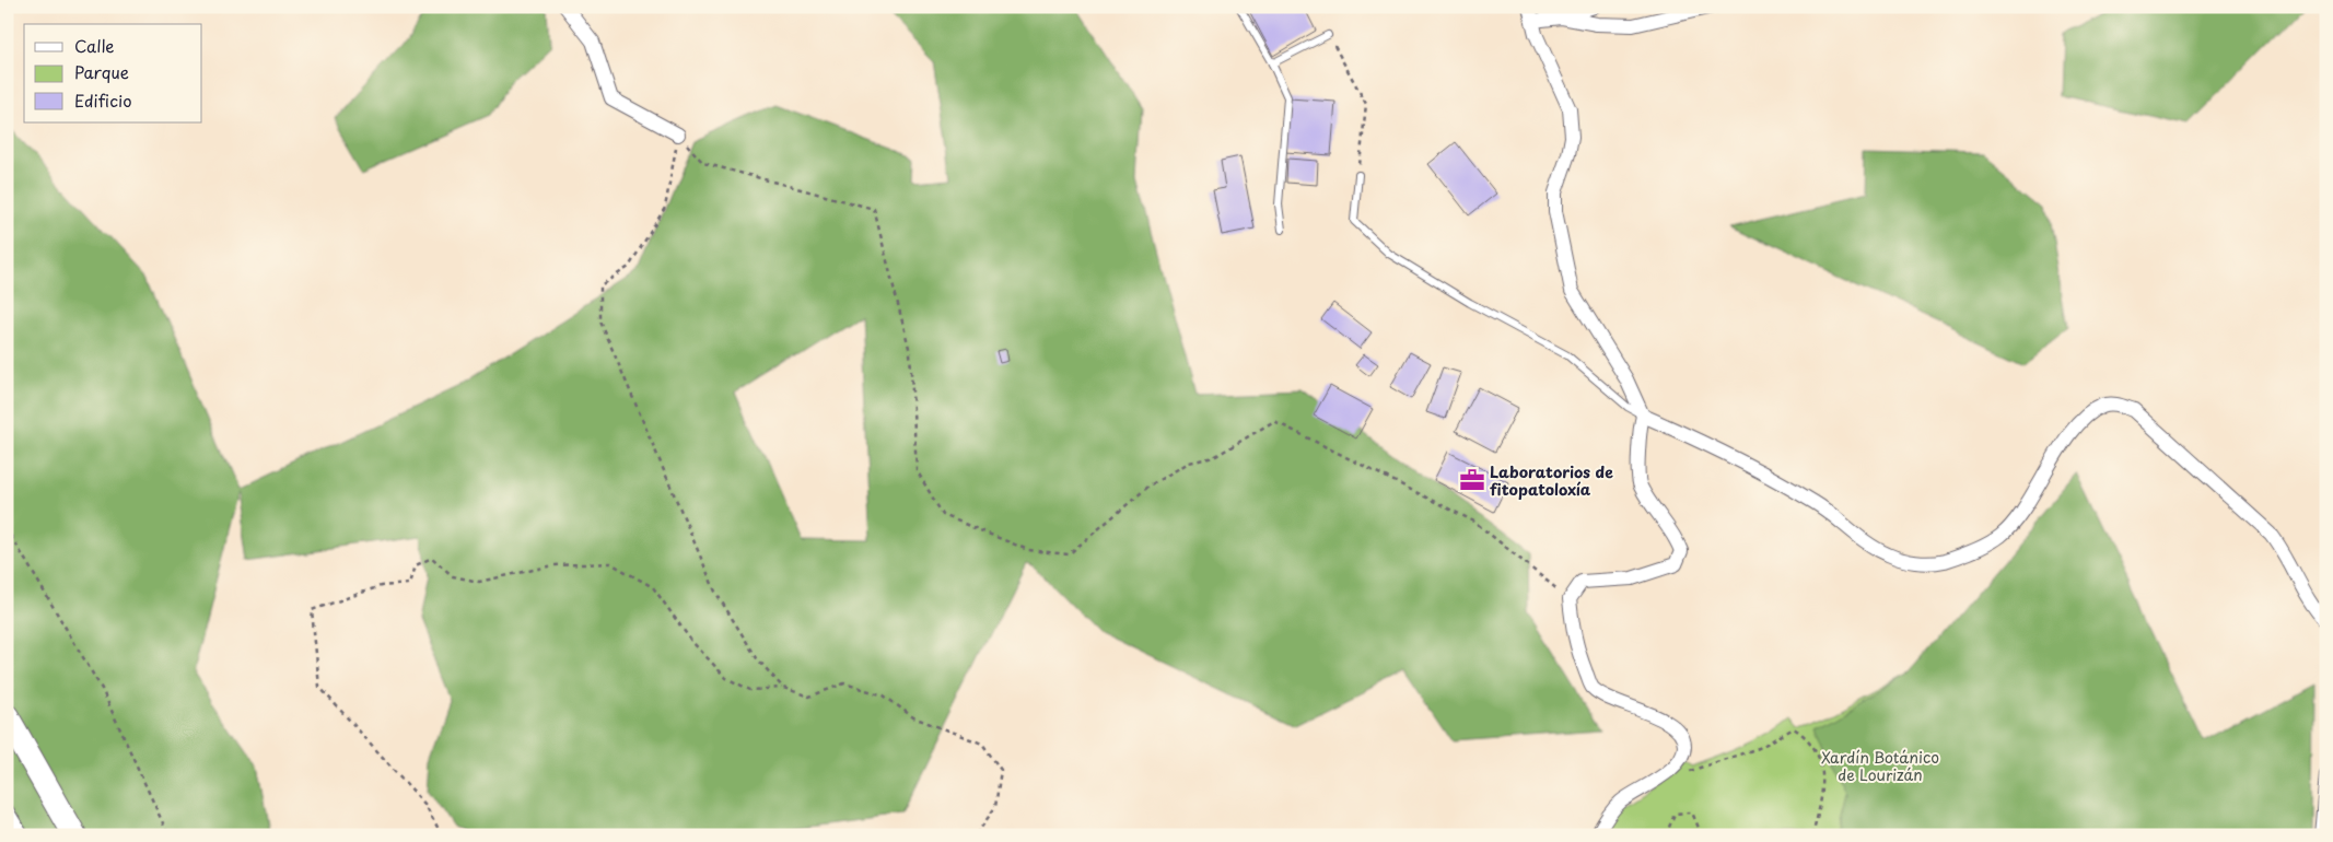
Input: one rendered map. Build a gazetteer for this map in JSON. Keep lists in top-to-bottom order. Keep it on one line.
{"parks":["Xardín Botánico de Lourizán"],"places":{"office":["Laboratorios de fitopatoloxía"]},"legend":["Calle","Parque","Edificio"]}
